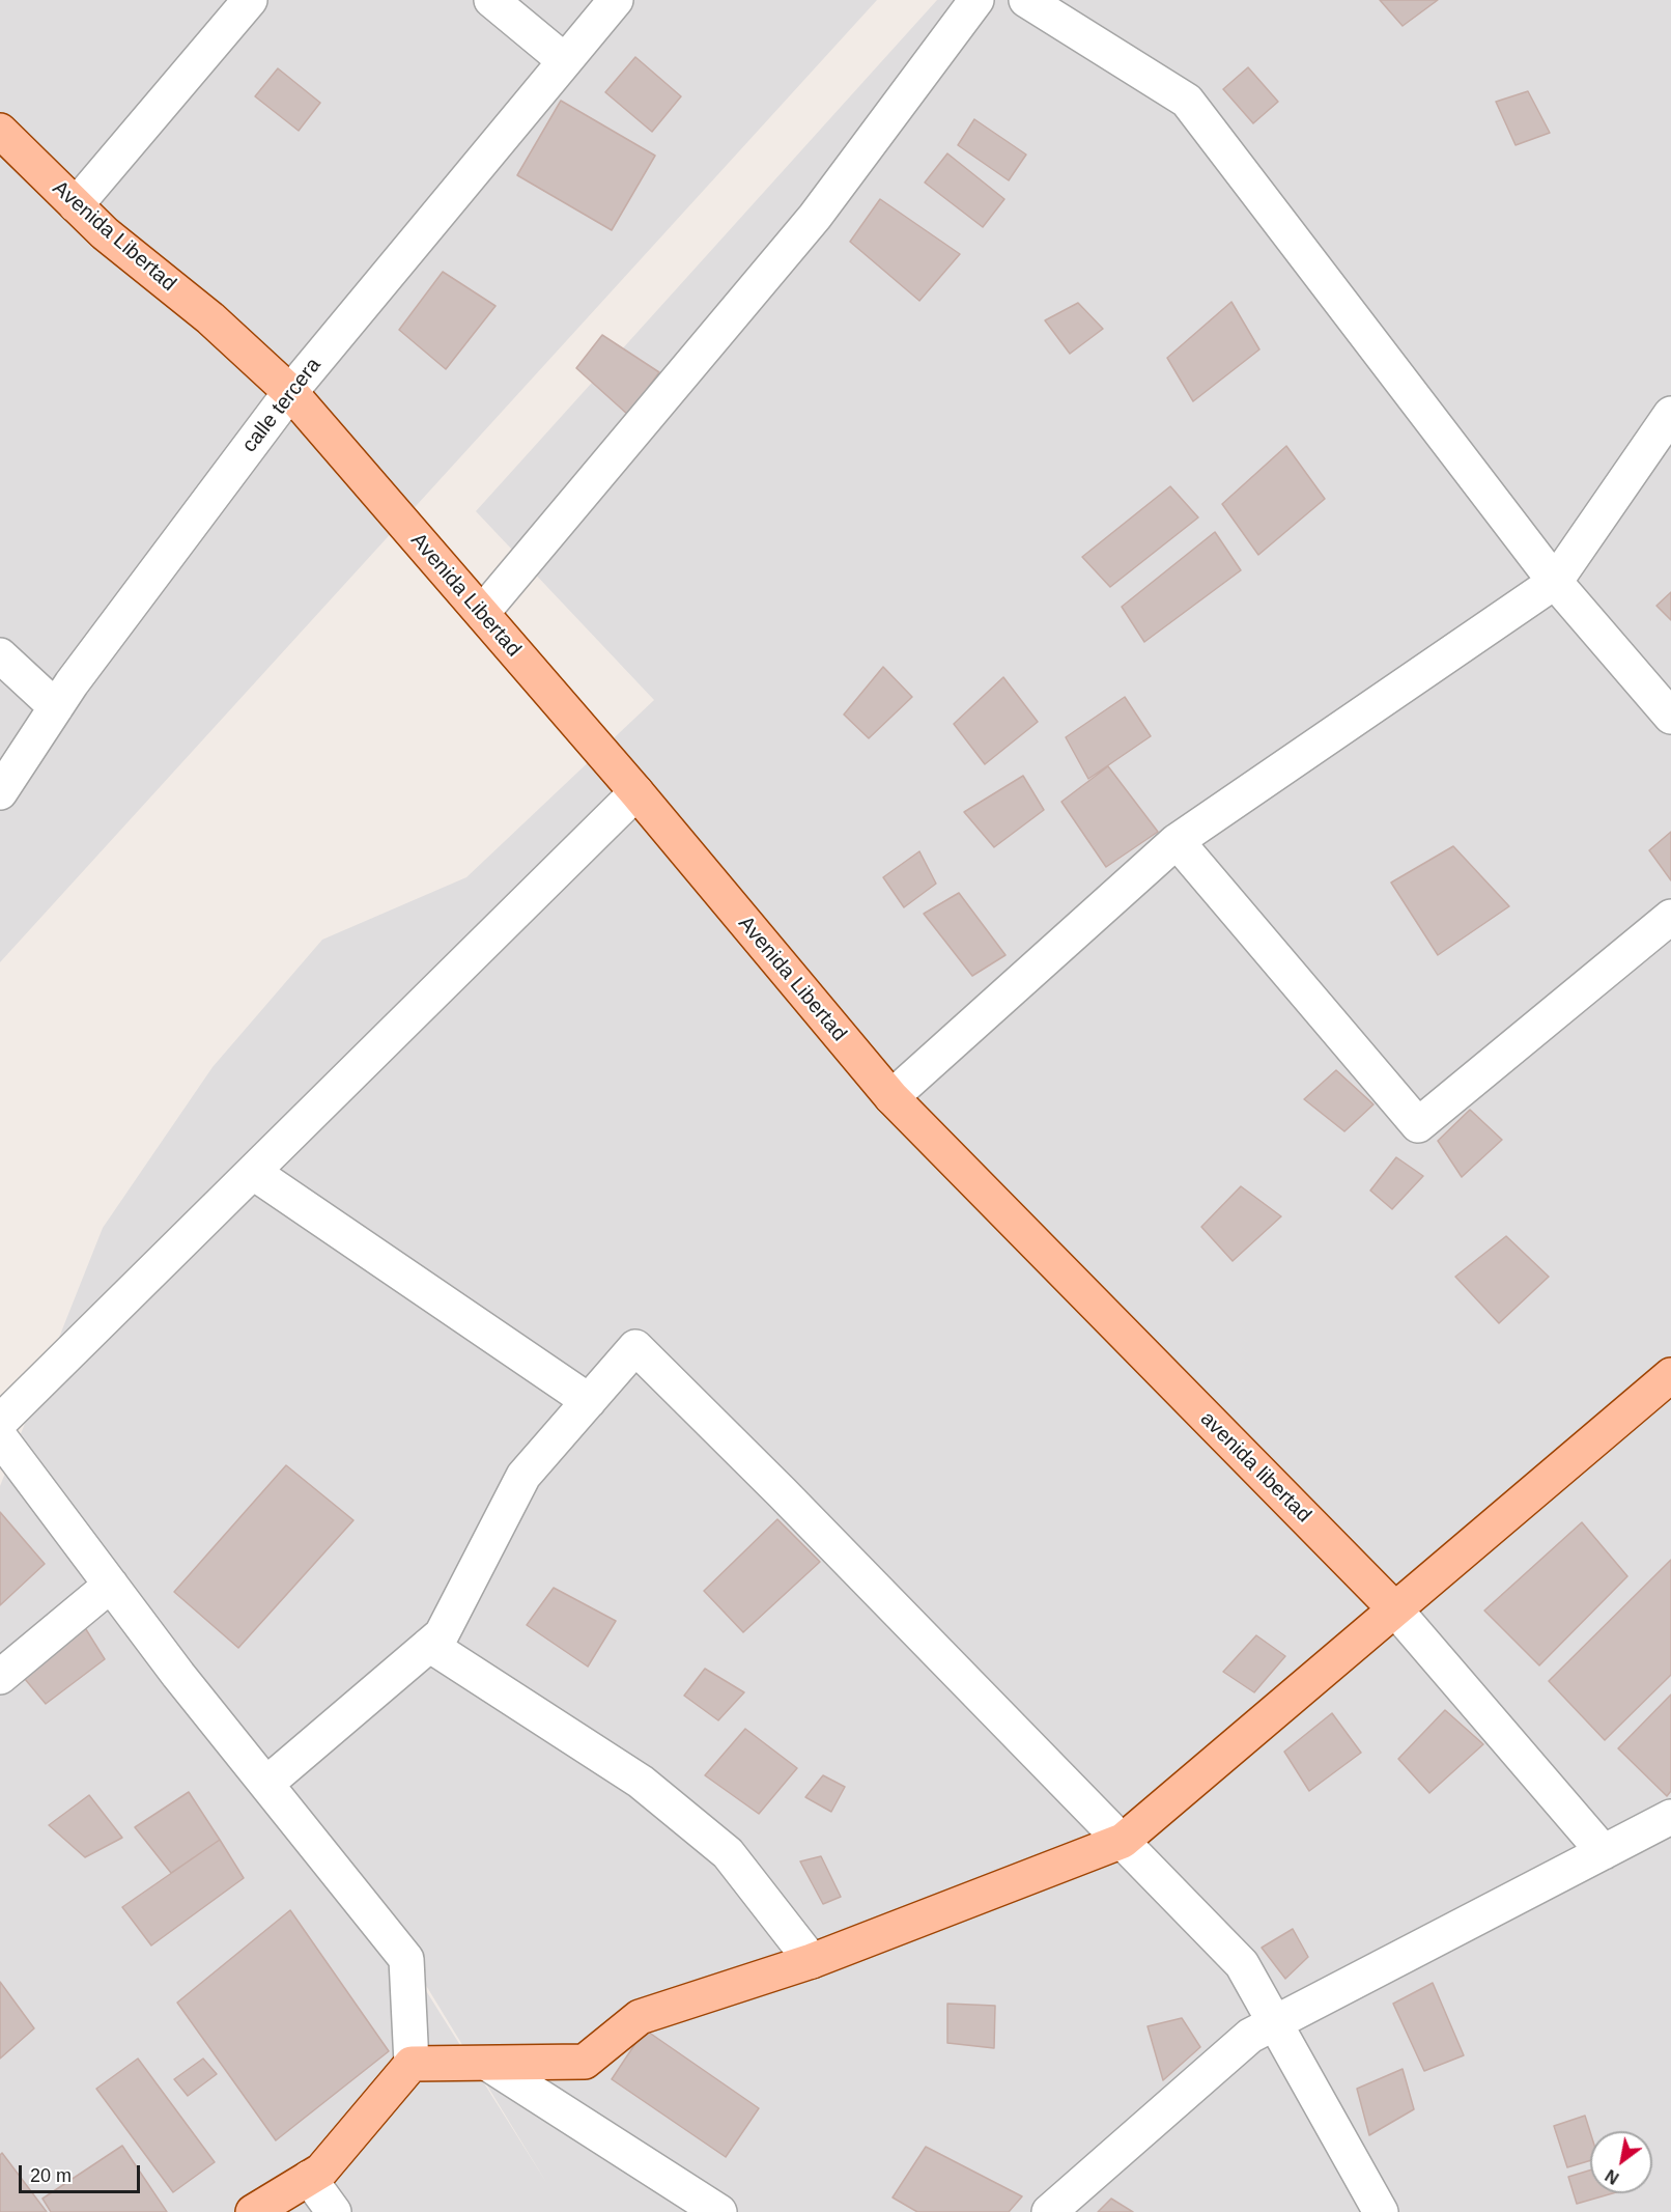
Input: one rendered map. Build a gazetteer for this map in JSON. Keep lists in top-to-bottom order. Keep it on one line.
{"streets":{"main road":["Avenida Libertad","avenida libertad"],"street":["calle tercera"]},"crossings":[["Avenida Libertad","calle tercera"],["Avenida Libertad","avenida libertad"]],"scale_bar":"20 m","north":"bottom left"}
